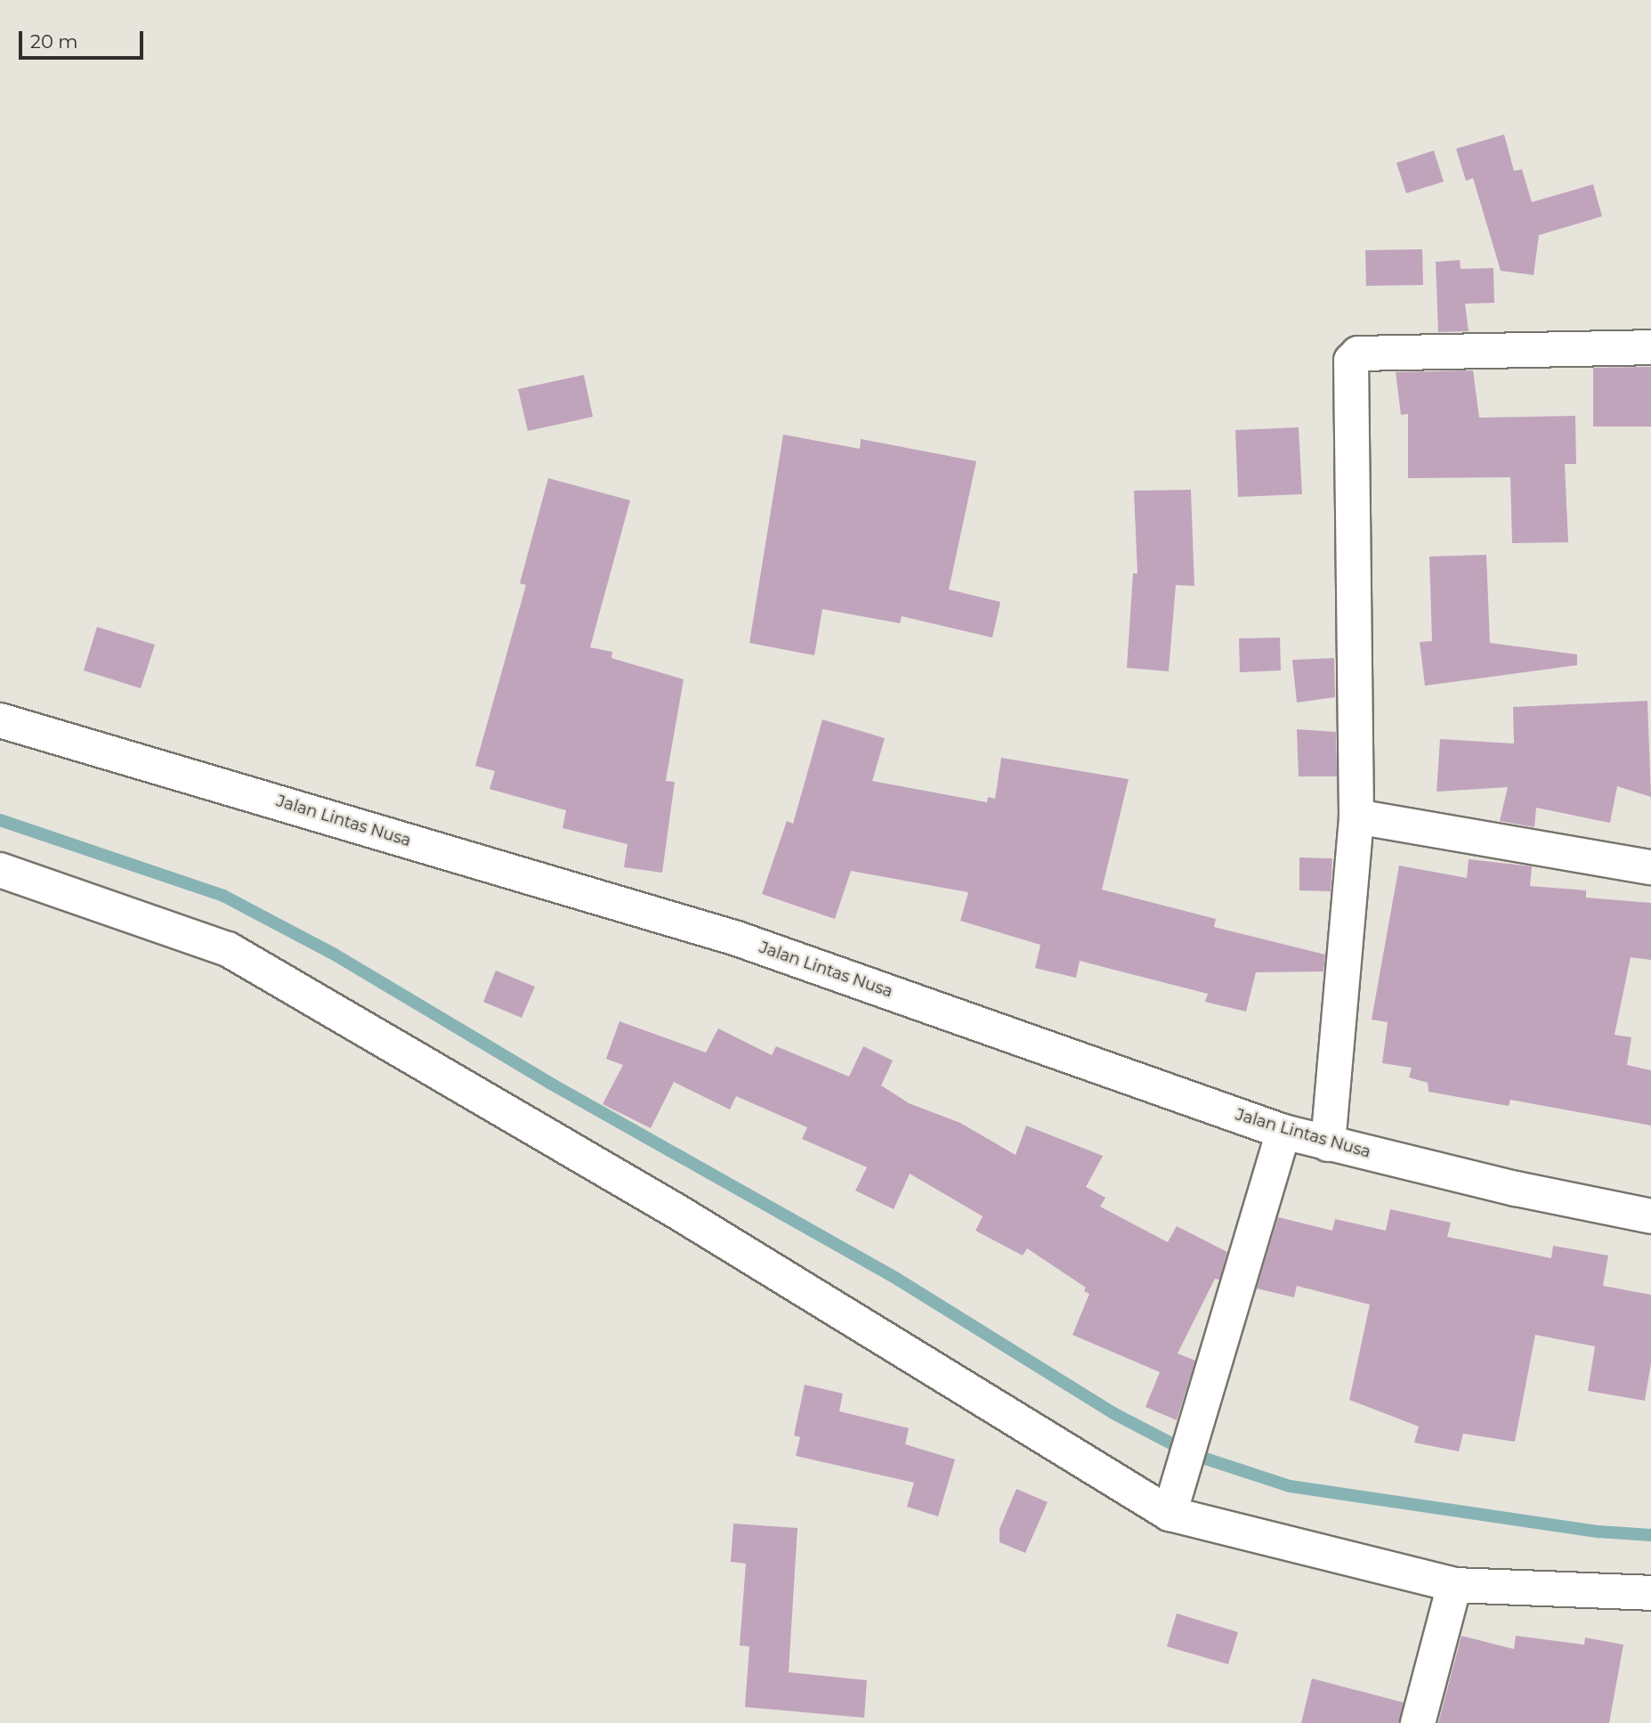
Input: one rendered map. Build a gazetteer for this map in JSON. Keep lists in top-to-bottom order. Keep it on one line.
{"streets":{"main road":["Jalan Lintas Nusa"]},"scale_bar":"20 m"}
